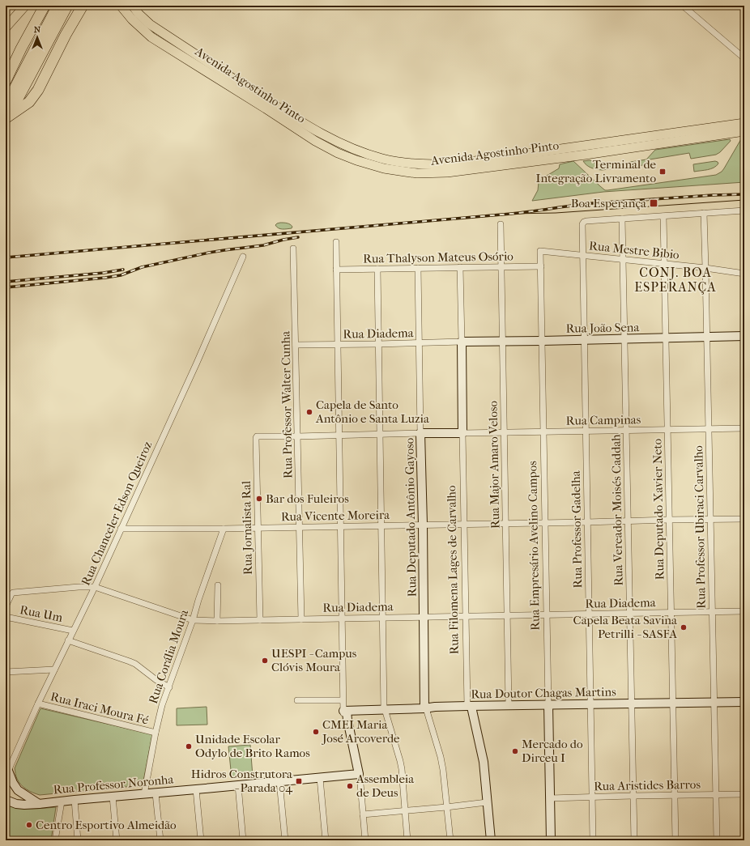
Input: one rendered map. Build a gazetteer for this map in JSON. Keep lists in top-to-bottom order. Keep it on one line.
{"streets":{"main road":["Avenida Agostinho Pinto"],"street":["Rua Mestre Bibio","Rua Thalyson Mateus Osório","Rua João Sena","Rua Diadema","Rua Professor Walter Cunha","Rua Campinas","Rua Major Amaro Veloso","Rua Deputado Xavier Neto","Rua Vereador Moisés Caddah","Rua Chanceler Edson Queiroz","Rua Vicente Moreira","Rua Deputado Antônio Gayoso","Rua Professor Ubiraci Carvalho","Rua Jornalista Ral","Rua Professor Gadelha","Rua Empresário Avelino Campos","Rua Filomena Lages de Carvalho","Rua Um","Rua Corália Moura","Rua Doutor Chagas Martins","Rua Iraci Moura Fé","Rua Professor Noronha","Rua Aristides Barros"]},"crossings":[["Rua Mestre Bibio","Rua Deputado Xavier Neto"],["Rua Mestre Bibio","Rua Vereador Moisés Caddah"],["Rua Mestre Bibio","Rua Professor Ubiraci Carvalho"],["Rua Mestre Bibio","Rua Professor Gadelha"],["Rua Mestre Bibio","Rua Empresário Avelino Campos"],["Rua Thalyson Mateus Osório","Rua Major Amaro Veloso"],["Rua Thalyson Mateus Osório","Rua Deputado Antônio Gayoso"],["Rua Thalyson Mateus Osório","Rua Empresário Avelino Campos"],["Rua João Sena","Rua Diadema"],["Rua João Sena","Rua Major Amaro Veloso"],["Rua João Sena","Rua Deputado Xavier Neto"],["Rua João Sena","Rua Vereador Moisés Caddah"],["Rua João Sena","Rua Professor Ubiraci Carvalho"],["Rua João Sena","Rua Professor Gadelha"],["Rua João Sena","Rua Empresário Avelino Campos"],["Rua Diadema","Rua Professor Walter Cunha"],["Rua Diadema","Rua Major Amaro Veloso"],["Rua Diadema","Rua Deputado Xavier Neto"],["Rua Diadema","Rua Vereador Moisés Caddah"],["Rua Diadema","Rua Chanceler Edson Queiroz"],["Rua Diadema","Rua Deputado Antônio Gayoso"],["Rua Diadema","Rua Professor Ubiraci Carvalho"],["Rua Diadema","Rua Jornalista Ral"],["Rua Diadema","Rua Professor Gadelha"],["Rua Diadema","Rua Empresário Avelino Campos"],["Rua Diadema","Rua Filomena Lages de Carvalho"],["Rua Diadema","Rua Corália Moura"],["Rua Professor Walter Cunha","Rua Vicente Moreira"],["Rua Professor Walter Cunha","Rua Jornalista Ral"],["Rua Campinas","Rua Major Amaro Veloso"],["Rua Campinas","Rua Deputado Xavier Neto"],["Rua Campinas","Rua Vereador Moisés Caddah"],["Rua Campinas","Rua Professor Ubiraci Carvalho"],["Rua Campinas","Rua Professor Gadelha"],["Rua Campinas","Rua Empresário Avelino Campos"],["Rua Campinas","Rua Filomena Lages de Carvalho"],["Rua Major Amaro Veloso","Rua Vicente Moreira"],["Rua Major Amaro Veloso","Rua Doutor Chagas Martins"],["Rua Deputado Xavier Neto","Rua Vicente Moreira"],["Rua Deputado Xavier Neto","Rua Doutor Chagas Martins"],["Rua Deputado Xavier Neto","Rua Aristides Barros"],["Rua Vereador Moisés Caddah","Rua Vicente Moreira"],["Rua Vereador Moisés Caddah","Rua Professor Gadelha"],["Rua Vereador Moisés Caddah","Rua Doutor Chagas Martins"],["Rua Vereador Moisés Caddah","Rua Aristides Barros"],["Rua Chanceler Edson Queiroz","Rua Vicente Moreira"],["Rua Chanceler Edson Queiroz","Rua Um"],["Rua Chanceler Edson Queiroz","Rua Iraci Moura Fé"],["Rua Vicente Moreira","Rua Deputado Antônio Gayoso"],["Rua Vicente Moreira","Rua Professor Ubiraci Carvalho"],["Rua Vicente Moreira","Rua Jornalista Ral"],["Rua Vicente Moreira","Rua Professor Gadelha"],["Rua Vicente Moreira","Rua Empresário Avelino Campos"],["Rua Vicente Moreira","Rua Filomena Lages de Carvalho"],["Rua Vicente Moreira","Rua Corália Moura"],["Rua Deputado Antônio Gayoso","Rua Doutor Chagas Martins"],["Rua Professor Ubiraci Carvalho","Rua Doutor Chagas Martins"],["Rua Professor Ubiraci Carvalho","Rua Aristides Barros"],["Rua Professor Gadelha","Rua Doutor Chagas Martins"],["Rua Professor Gadelha","Rua Aristides Barros"],["Rua Empresário Avelino Campos","Rua Doutor Chagas Martins"],["Rua Empresário Avelino Campos","Rua Aristides Barros"],["Rua Filomena Lages de Carvalho","Rua Doutor Chagas Martins"],["Rua Corália Moura","Rua Iraci Moura Fé"],["Rua Corália Moura","Rua Professor Noronha"]],"districts":["CONJ. BOA ESPERANÇA"],"places":{"transit":["Terminal de Integração Livramento","Boa Esperança","Hidros Construtora - Parada 04"],"other":["Capela de Santo Antônio e Santa Luzia","Bar dos Fuleiros","Capela Beata Savina Petrilli - SASFA","UESPI - Campus Clóvis Moura","CMEI Maria José Arcoverde","Unidade Escolar Odylo de Brito Ramos","Mercado do Dirceu I","Assembleia de Deus","Centro Esportivo Almeidão"]},"north":"top"}
